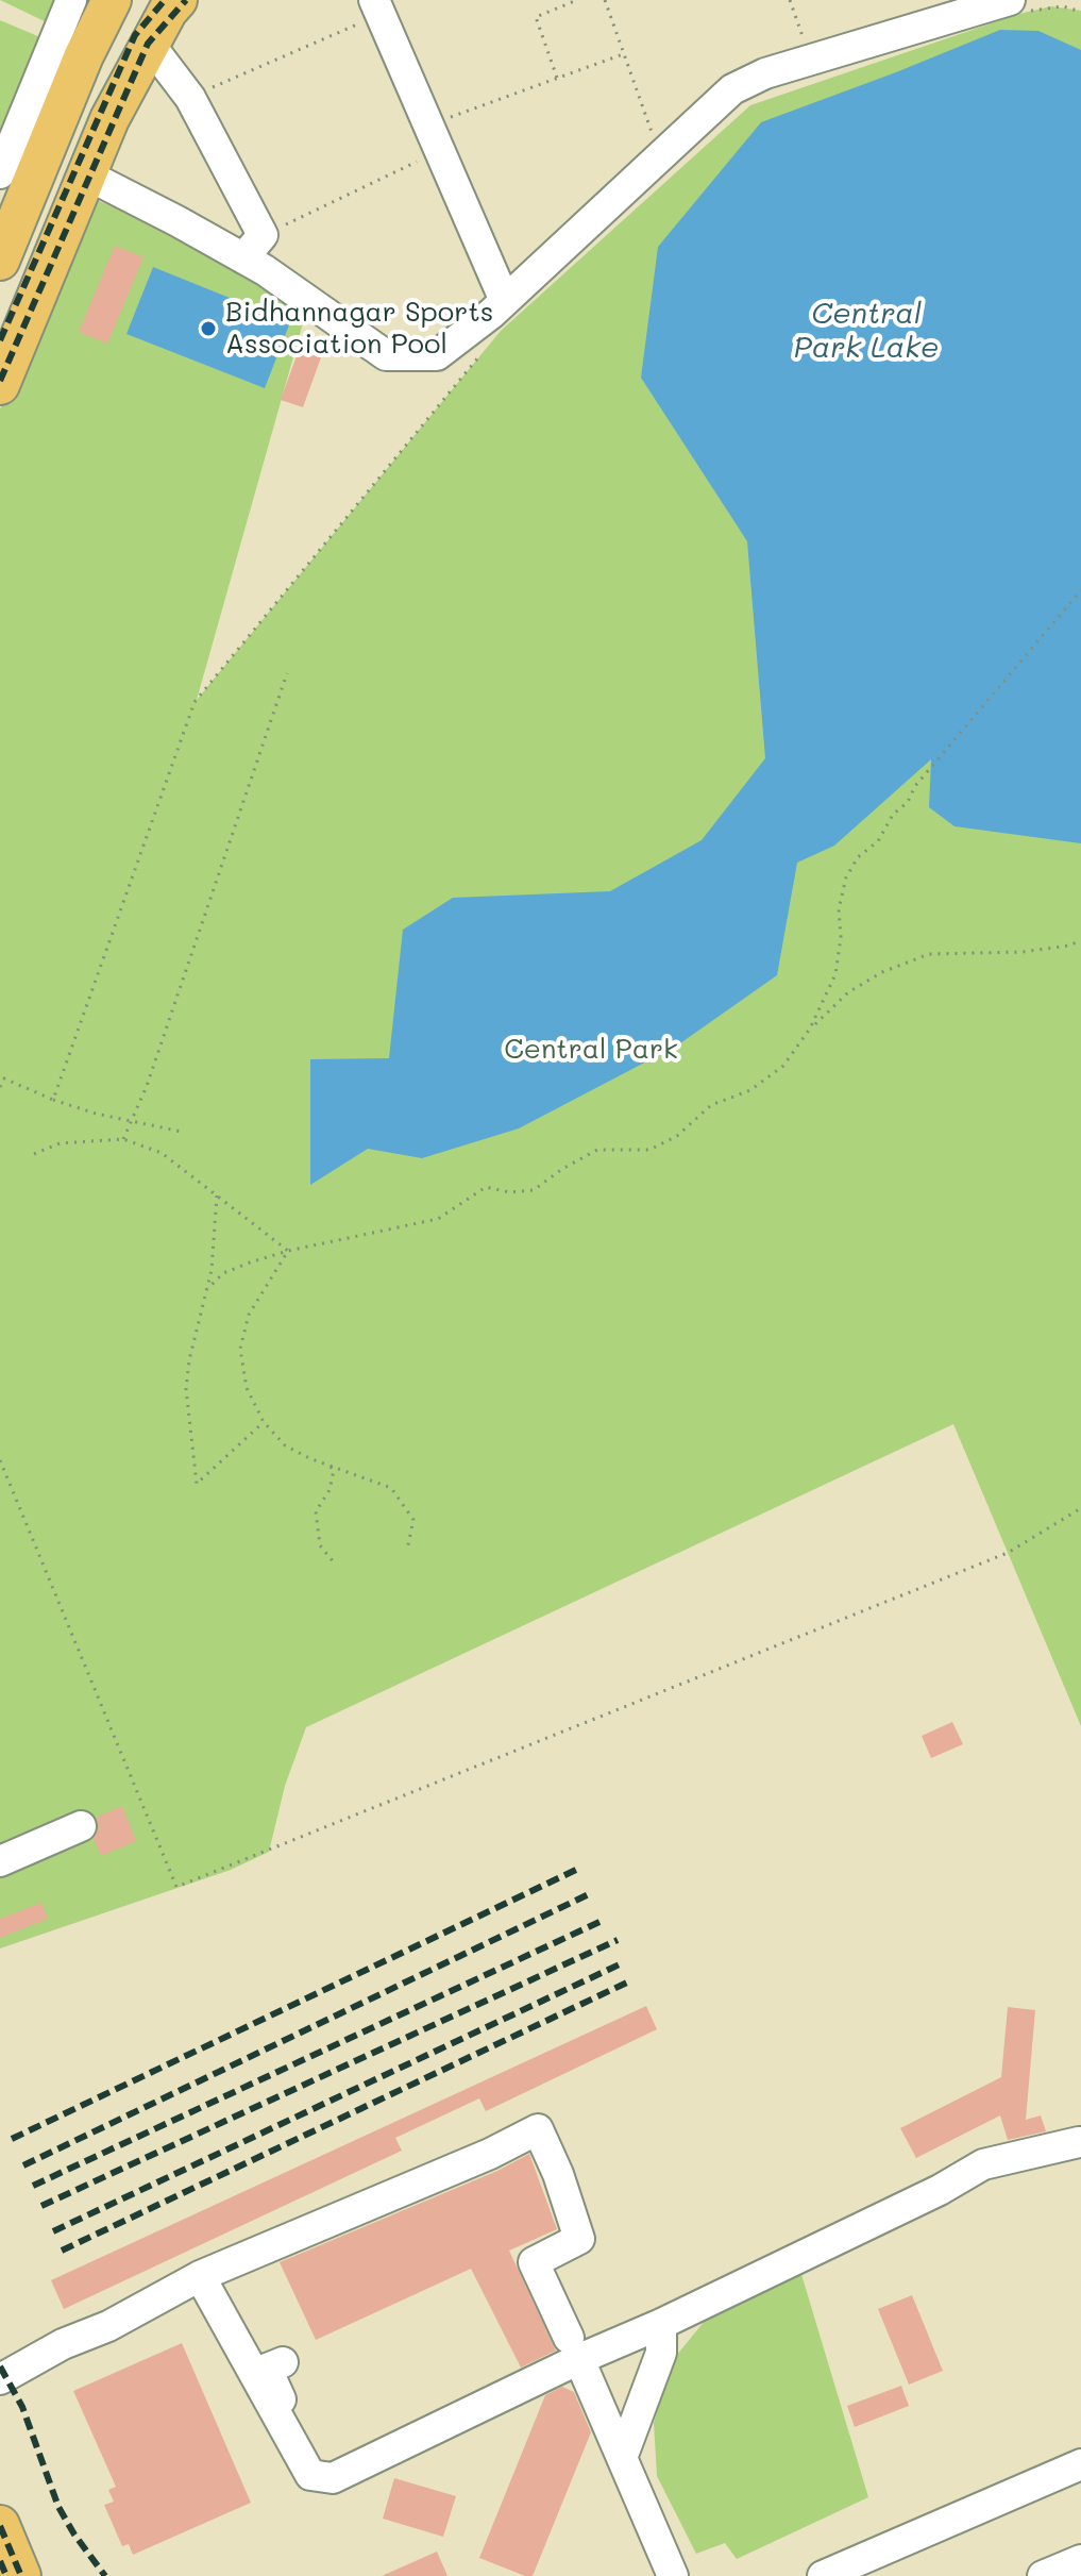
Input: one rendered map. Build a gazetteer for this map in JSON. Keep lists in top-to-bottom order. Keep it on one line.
{"water":["Central Park Lake"],"parks":["Central Park"],"places":["Bidhannagar Sports Association Pool"]}
